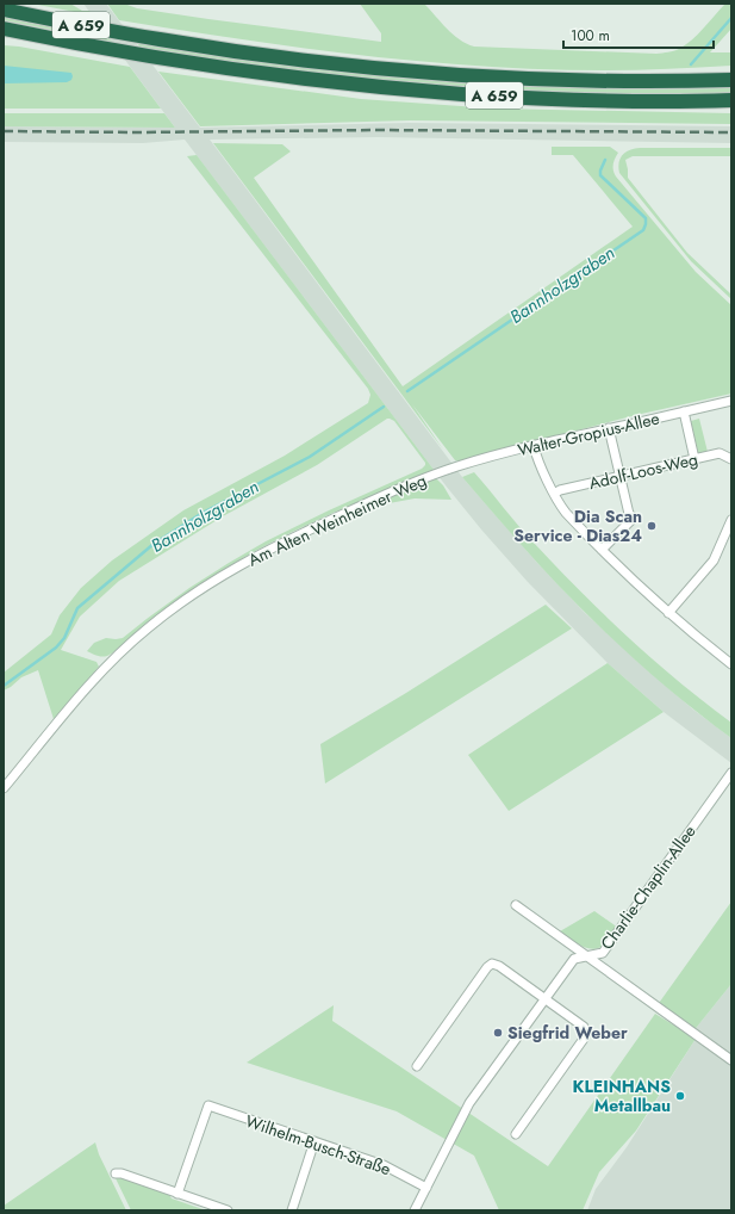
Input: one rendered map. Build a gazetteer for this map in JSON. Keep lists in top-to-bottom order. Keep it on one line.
{"streets":{"highway":["A 659"],"street":["Walter-Gropius-Allee","Adolf-Loos-Weg","Am Alten Weinheimer Weg","Charlie-Chaplin-Allee","Wilhelm-Busch-Straße"]},"crossings":[["Walter-Gropius-Allee","Am Alten Weinheimer Weg"],["Charlie-Chaplin-Allee","Wilhelm-Busch-Straße"]],"water":["Bannholzgraben"],"places":["Dia Scan Service - Dias24","Siegfrid Weber","KLEINHANS Metallbau"],"scale_bar":"100 m"}
